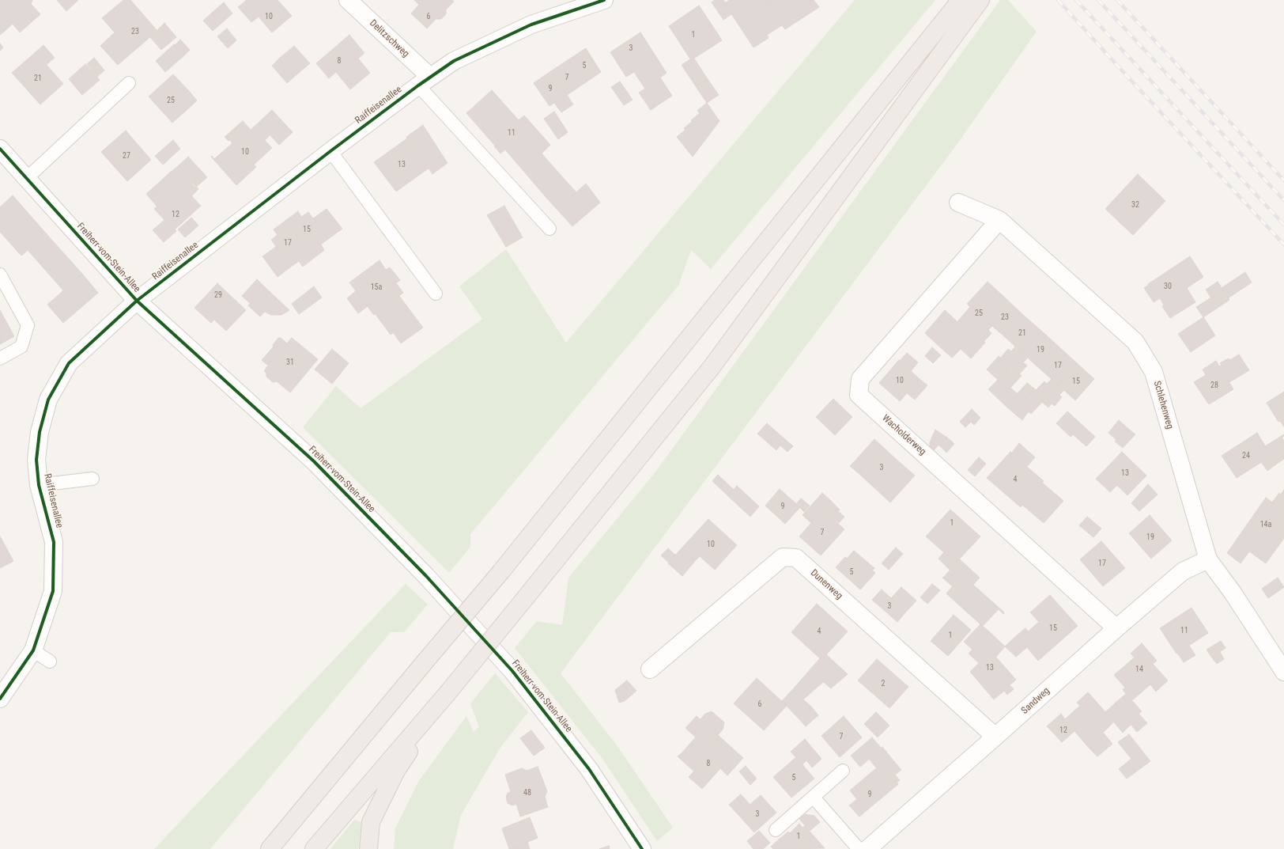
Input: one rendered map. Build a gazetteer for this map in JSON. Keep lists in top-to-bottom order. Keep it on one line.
{"streets":{"street":["Delitzschweg","Raiffeisenallee","Freiherr-vom-Stein-Allee","Schlehenweg","Wacholderweg","Dunenweg","Sandweg"]},"crossings":[["Delitzschweg","Raiffeisenallee"],["Raiffeisenallee","Freiherr-vom-Stein-Allee"],["Schlehenweg","Wacholderweg"],["Schlehenweg","Sandweg"],["Wacholderweg","Sandweg"],["Dunenweg","Sandweg"]],"house_numbers":["10","6","23","1","3","8","5","7","21","9","25","11","10","27","13","32","12","15","17","30","15a","29","25","23","21","19","31","17","10","15","28","24","3","13","4","9","1","14a","7","19","10","17","5","3","15","11","4","1","13","14","2","6","12","7","8","5","48","9","3","1"]}
